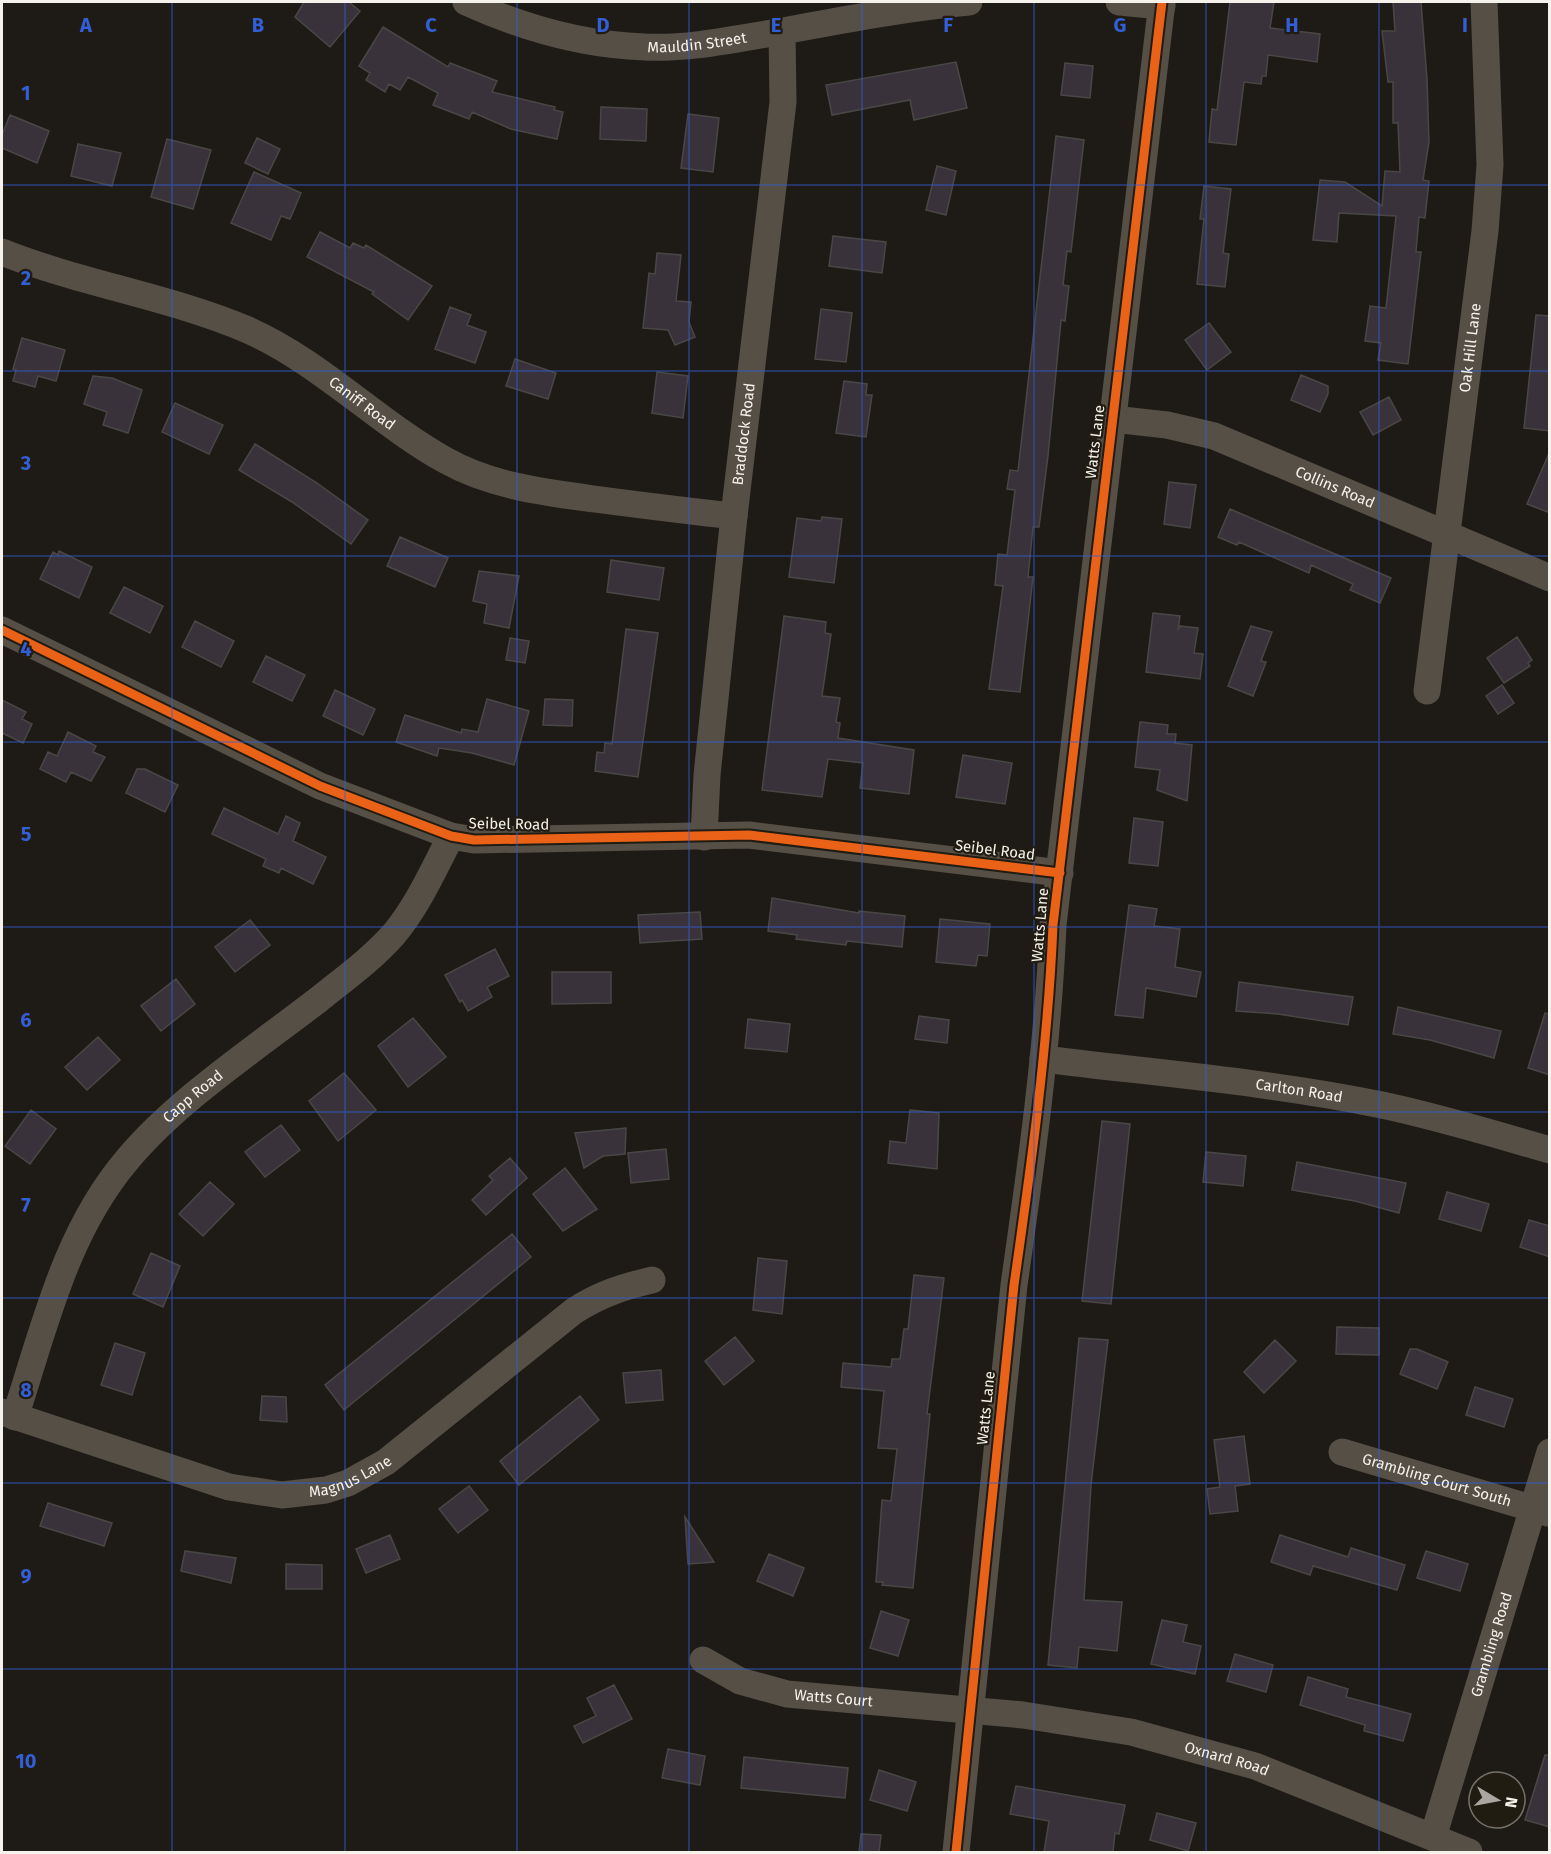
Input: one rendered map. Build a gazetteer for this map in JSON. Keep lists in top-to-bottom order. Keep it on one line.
{"streets":{"street":["Mauldin Street","Oak Hill Lane","Caniff Road","Braddock Road","Watts Lane","Collins Road","Seibel Road","Carlton Road","Capp Road","Magnus Lane","Grambling Court South","Grambling Road","Watts Court","Oxnard Road"]},"crossings":[["Mauldin Street","Braddock Road"],["Oak Hill Lane","Collins Road"],["Caniff Road","Braddock Road"],["Braddock Road","Seibel Road"],["Watts Lane","Collins Road"],["Watts Lane","Seibel Road"],["Watts Lane","Carlton Road"],["Watts Lane","Watts Court"],["Watts Lane","Oxnard Road"],["Seibel Road","Capp Road"],["Capp Road","Magnus Lane"],["Grambling Court South","Grambling Road"],["Grambling Road","Oxnard Road"],["Watts Court","Oxnard Road"]],"north":"right","grid":{"columns":["A","B","C","D","E","F","G","H","I"],"rows":["1","2","3","4","5","6","7","8","9","10"]}}
